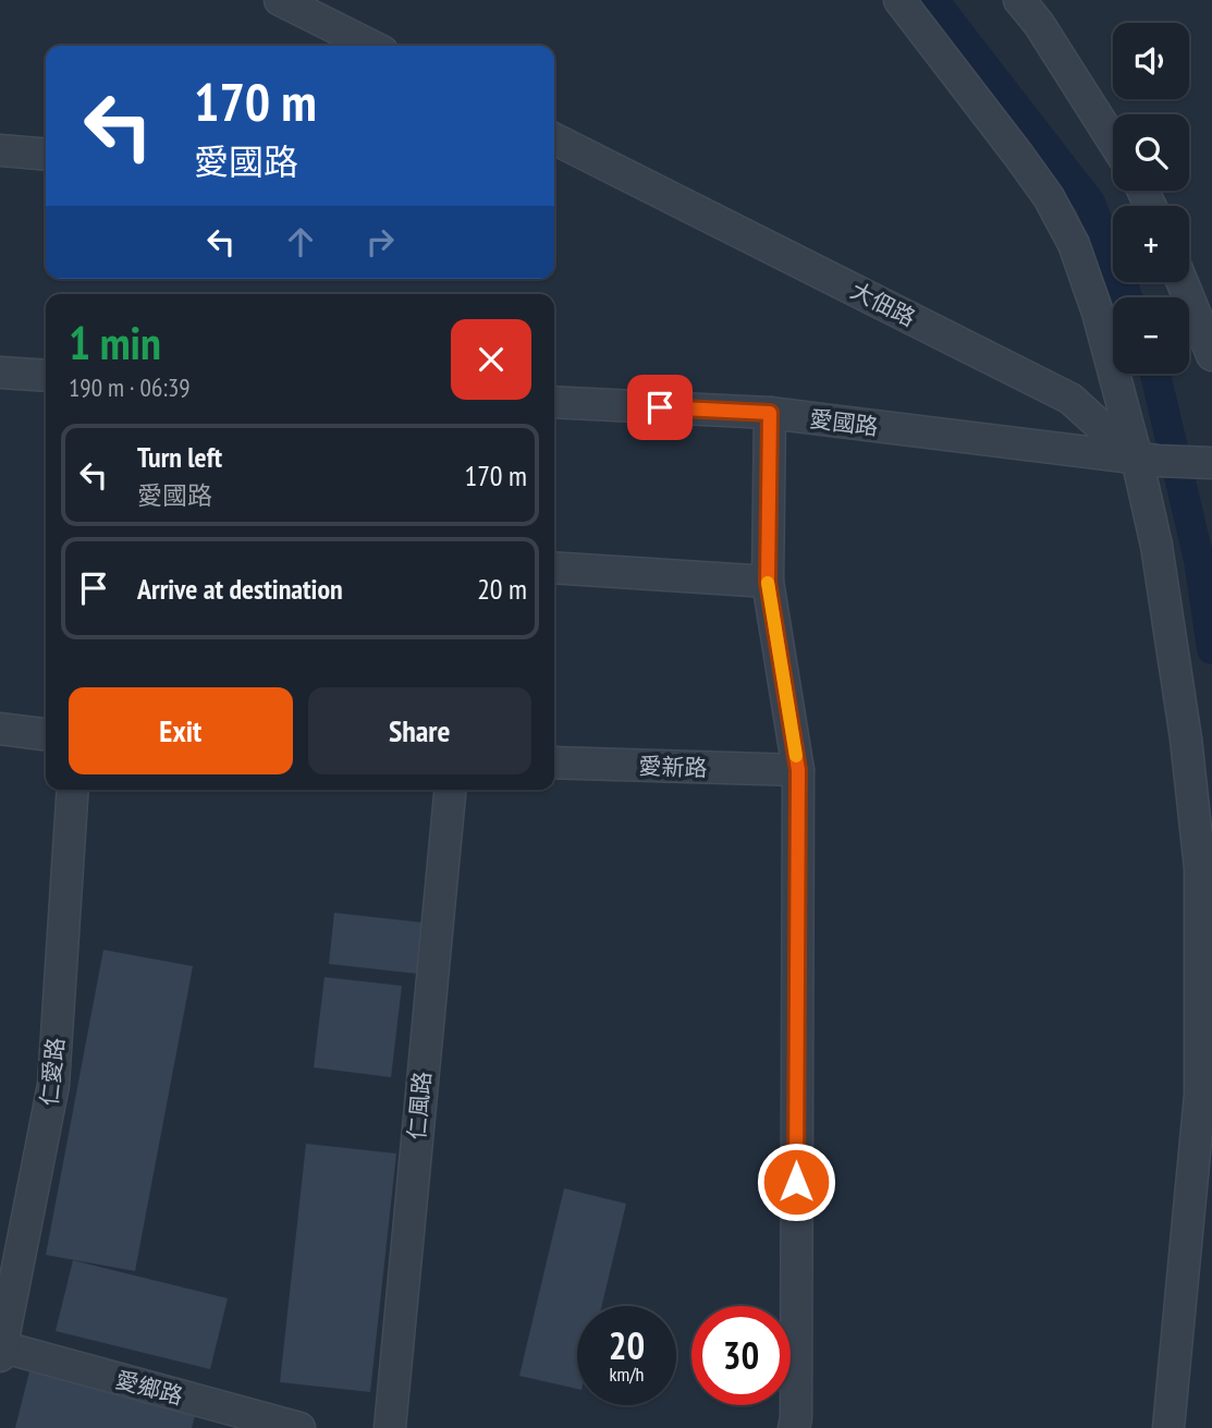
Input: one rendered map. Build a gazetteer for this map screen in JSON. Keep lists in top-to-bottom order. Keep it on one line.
{"streets":{"street":["大佃路","愛國路","愛新路","仁愛路","仁風路","愛鄉路"]},"crossings":[["大佃路","愛國路"],["仁愛路","愛鄉路"]],"page":{"map_buttons":["+","−"],"turn":["170 m","愛國路"],"heading":["1 min","190 m · 06:39"],"list":[{"name":"Turn left","note":"愛國路","value":"170 m"},{"name":"Arrive at destination","value":"20 m"}],"buttons":["Exit","Share"],"speed":"20 km/h","limit":"30"}}
